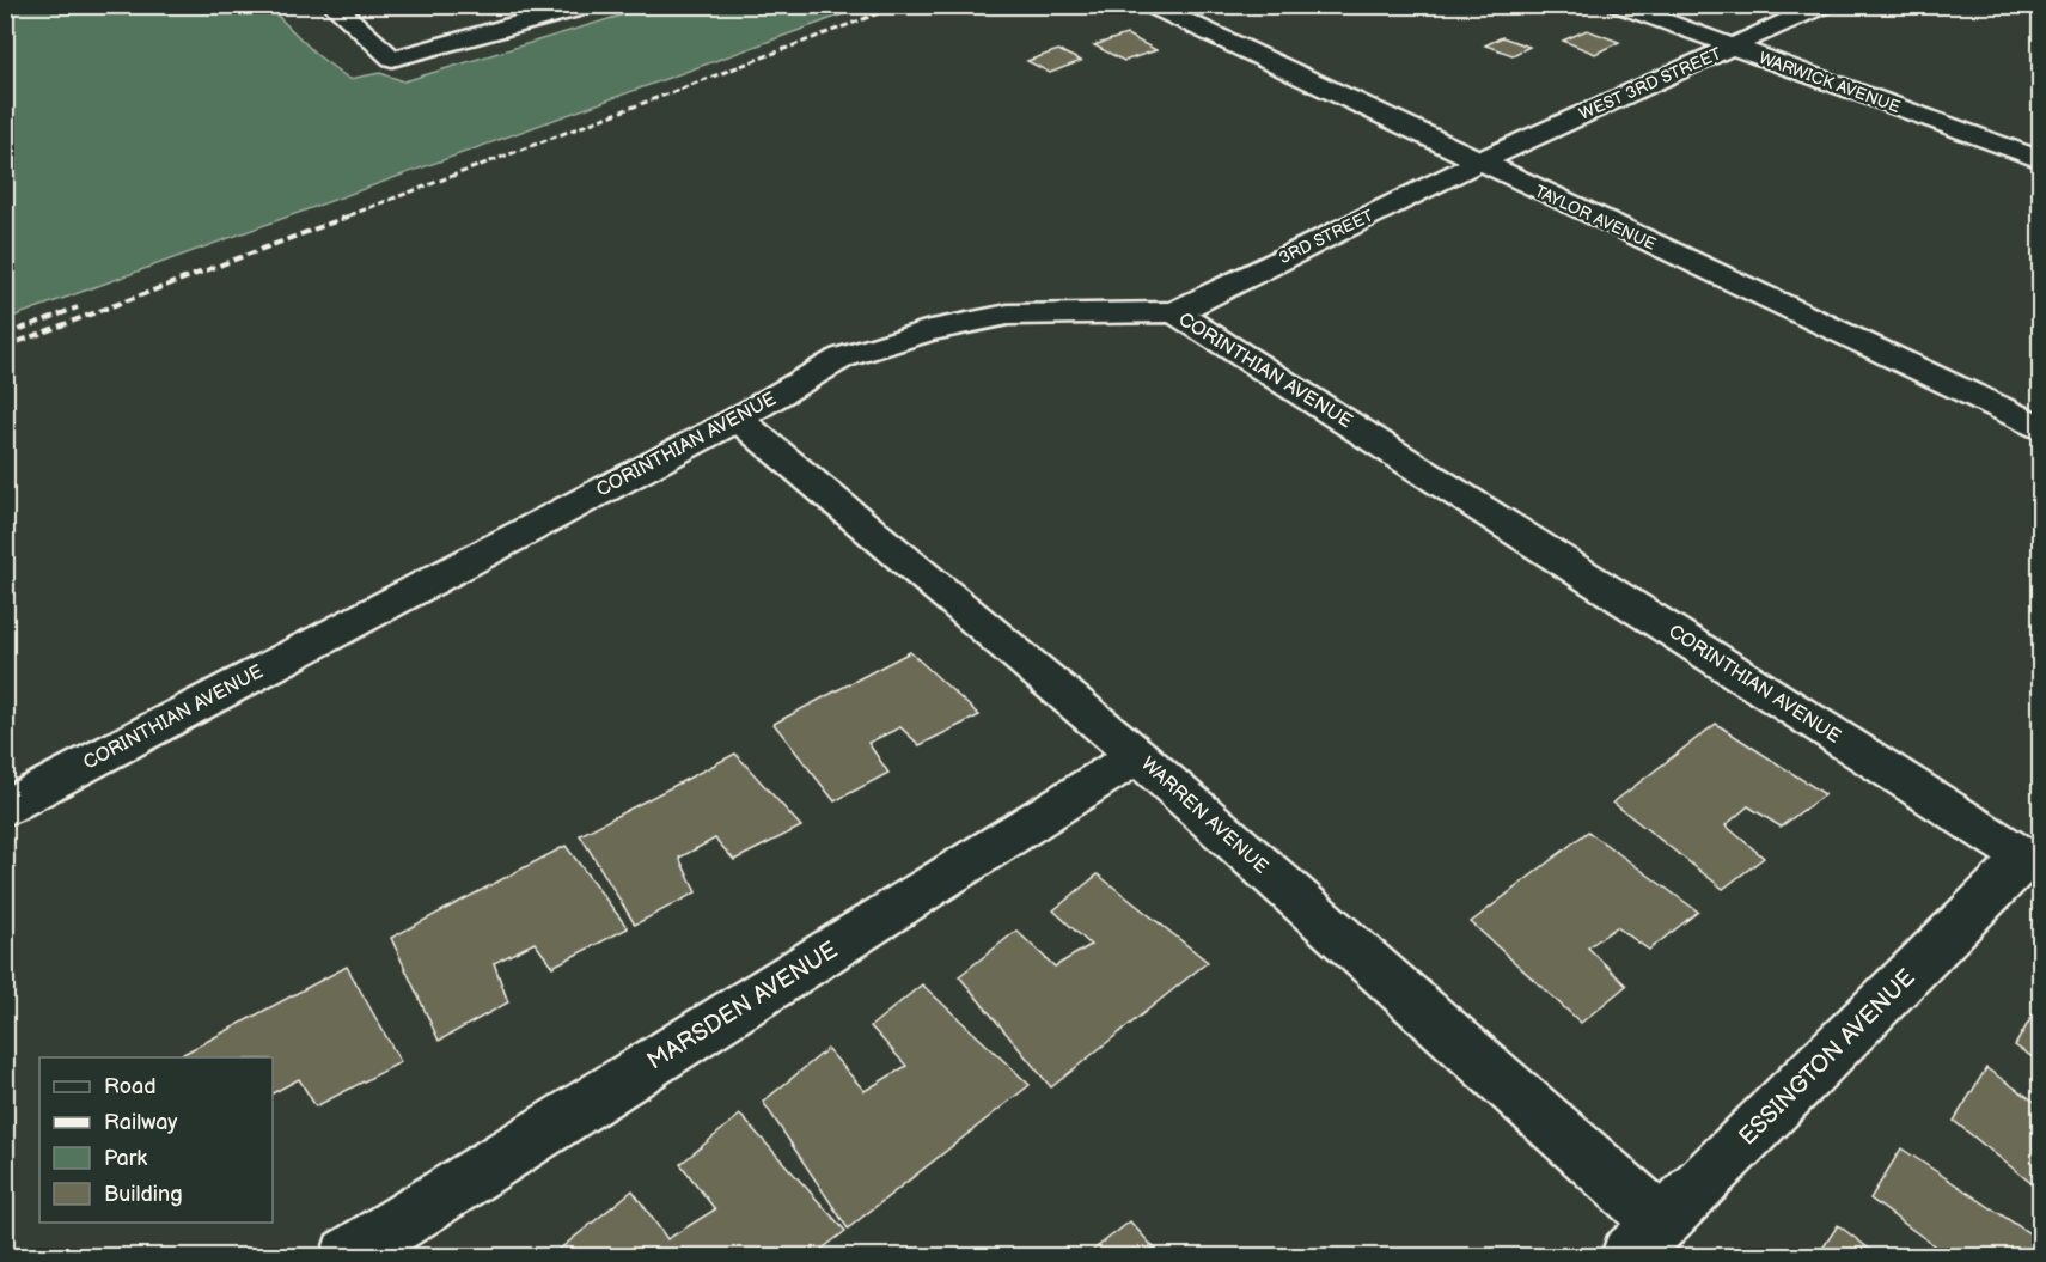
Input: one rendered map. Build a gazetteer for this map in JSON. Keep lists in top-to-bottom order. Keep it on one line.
{"streets":{"street":["WARWICK AVENUE","WEST 3RD STREET","TAYLOR AVENUE","3RD STREET","CORINTHIAN AVENUE","WARREN AVENUE","MARSDEN AVENUE","ESSINGTON AVENUE"]},"crossings":[["WARWICK AVENUE","WEST 3RD STREET"],["WEST 3RD STREET","TAYLOR AVENUE"],["WEST 3RD STREET","3RD STREET"],["TAYLOR AVENUE","3RD STREET"],["3RD STREET","CORINTHIAN AVENUE"],["CORINTHIAN AVENUE","WARREN AVENUE"],["CORINTHIAN AVENUE","ESSINGTON AVENUE"],["WARREN AVENUE","MARSDEN AVENUE"],["WARREN AVENUE","ESSINGTON AVENUE"]],"legend":["Road","Railway","Park","Building"]}
